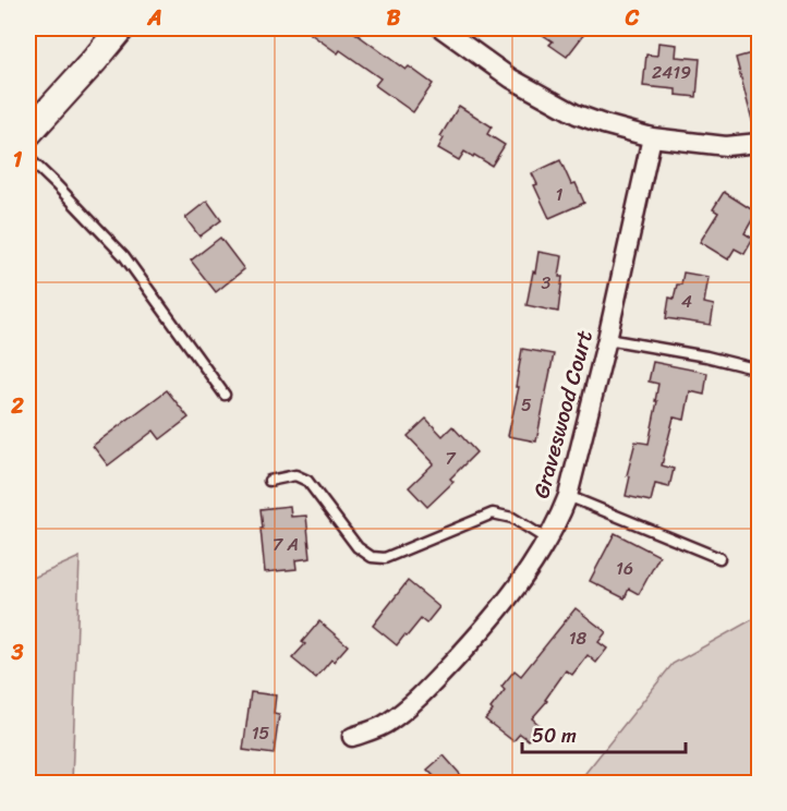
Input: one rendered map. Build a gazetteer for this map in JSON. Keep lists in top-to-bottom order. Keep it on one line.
{"streets":{"street":["Graveswood Court"]},"house_numbers":["2419","1","3","4","5","7","7 A","16","18","15"],"scale_bar":"50 m","grid":{"columns":["A","B","C"],"rows":["1","2","3"]}}
